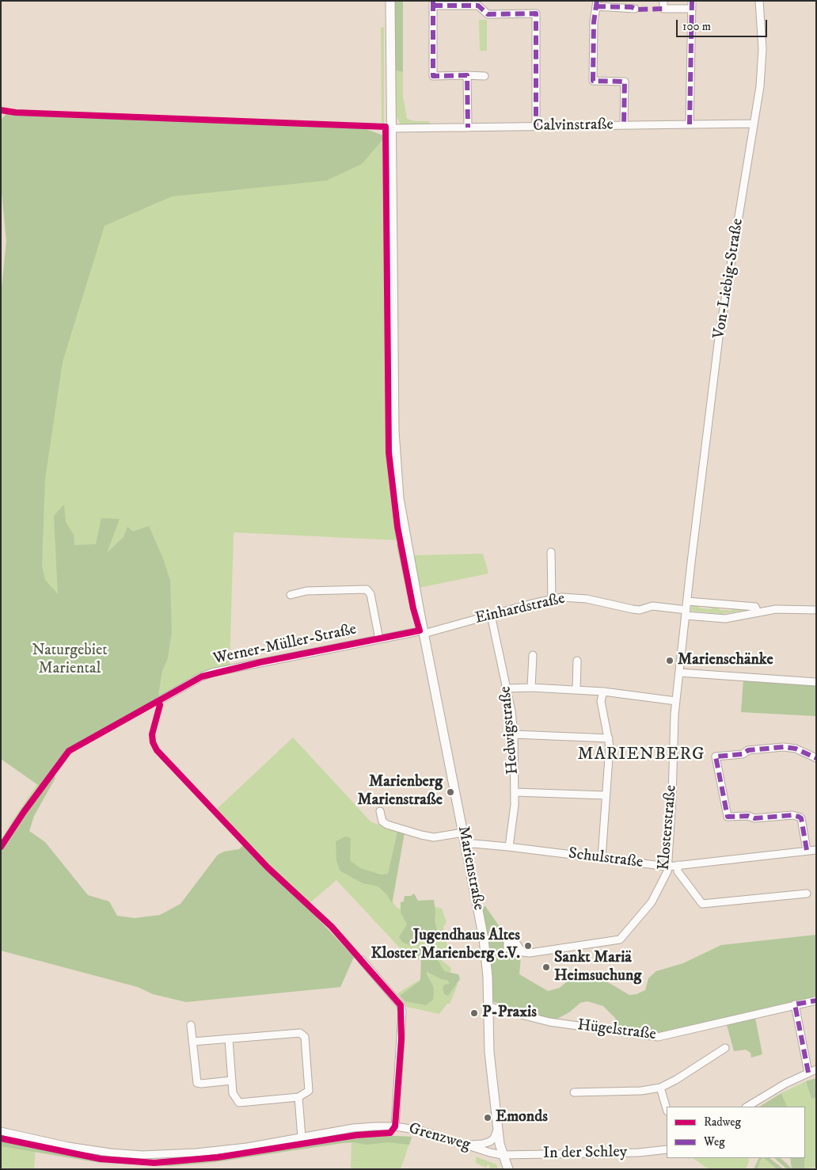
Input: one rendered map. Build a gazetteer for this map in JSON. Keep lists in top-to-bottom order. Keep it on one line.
{"streets":{"main road":["Marienstraße"],"street":["Calvinstraße","Von-Liebig-Straße","Einhardstraße","Werner-Müller-Straße","Hedwigstraße","Klosterstraße","Schulstraße","Hügelstraße","Grenzweg","In der Schley"]},"crossings":[["Calvinstraße","Von-Liebig-Straße"],["Calvinstraße","Marienstraße"],["Von-Liebig-Straße","Klosterstraße"],["Einhardstraße","Werner-Müller-Straße"],["Einhardstraße","Hedwigstraße"],["Einhardstraße","Klosterstraße"],["Einhardstraße","Marienstraße"],["Werner-Müller-Straße","Marienstraße"],["Hedwigstraße","Schulstraße"],["Klosterstraße","Schulstraße"],["Schulstraße","Marienstraße"],["Marienstraße","Hügelstraße"],["Marienstraße","Grenzweg"],["Marienstraße","In der Schley"],["Grenzweg","In der Schley"]],"districts":["MARIENBERG"],"parks":["Naturgebiet Mariental"],"places":["Marienschänke","Marienberg Marienstraße","Jugendhaus Altes Kloster Marienberg e.V.","Sankt Mariä Heimsuchung","P-Praxis","Emonds"],"legend":["Radweg","Weg"],"scale_bar":"100 m"}
